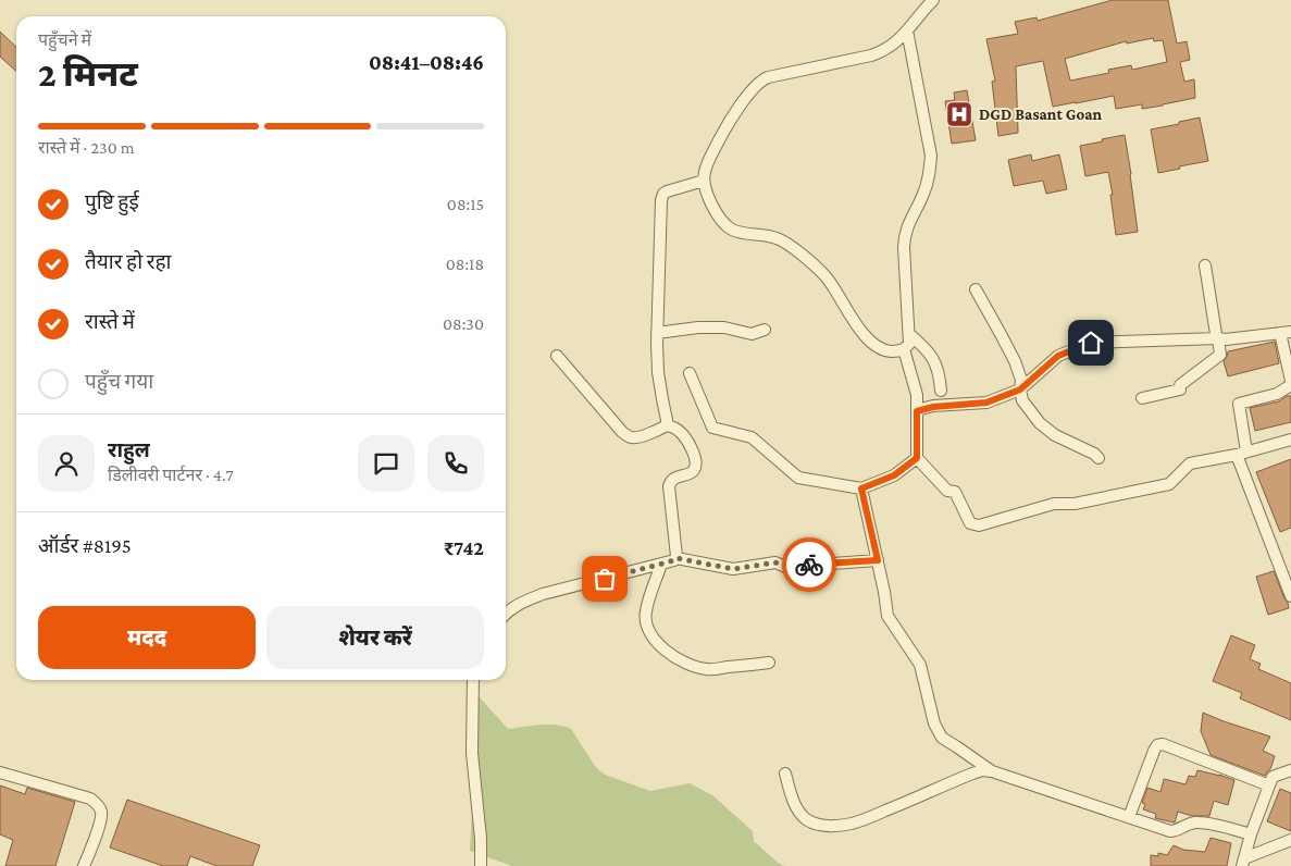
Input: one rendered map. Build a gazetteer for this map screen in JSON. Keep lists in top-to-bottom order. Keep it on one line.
{"places":{"hospital":["DGD Basant Goan"]},"page":{"heading":["2 मिनट","पहुँचने में","08:41–08:46"],"panel":["राहुल","डिलीवरी पार्टनर · 4.7","ऑर्डर #8195","₹742"],"bar":"रास्ते में · 230 m","list":[["पुष्टि हुई","08:15"],["तैयार हो रहा","08:18"],["रास्ते में","08:30"],"पहुँच गया"],"buttons":["मदद","शेयर करें"]}}
